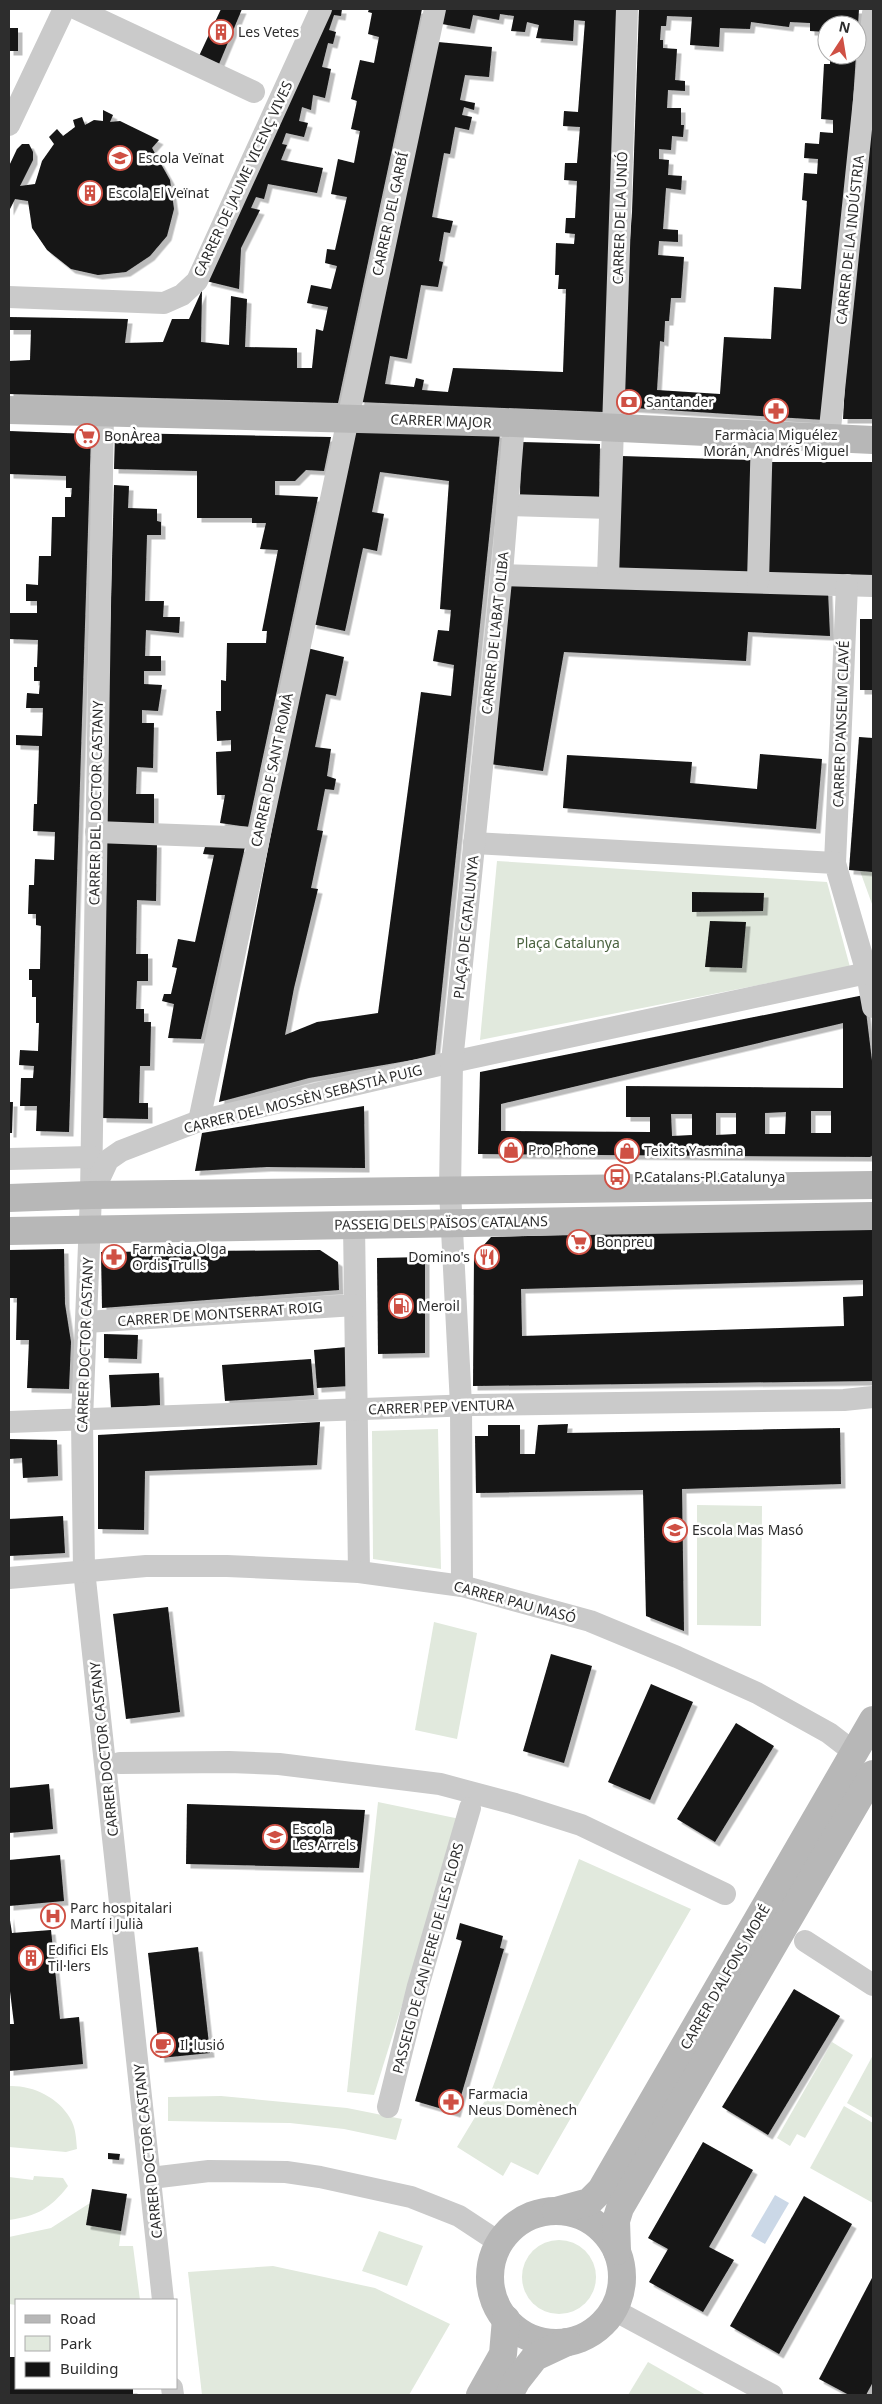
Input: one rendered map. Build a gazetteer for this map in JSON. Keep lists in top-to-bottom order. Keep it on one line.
{"streets":{"street":["CARRER DE JAUME VICENÇ VIVES","CARRER DEL GARBÍ","CARRER DE LA UNIÓ","CARRER DE LA INDÚSTRIA","CARRER MAJOR","CARRER DE L'ABAT OLIBA","CARRER D'ANSELM CLAVÉ","CARRER DE SANT ROMÀ","CARRER DEL DOCTOR CASTANY","PLAÇA DE CATALUNYA","CARRER DEL MOSSÈN SEBASTIÀ PUIG","PASSEIG DELS PAÏSOS CATALANS","CARRER DE MONTSERRAT ROIG","CARRER DOCTOR CASTANY","CARRER PEP VENTURA","CARRER PAU MASÓ","PASSEIG DE CAN PERE DE LES FLORS","CARRER D'ALFONS MORÉ"]},"crossings":[["CARRER DEL GARBÍ","CARRER MAJOR"],["CARRER DEL GARBÍ","CARRER DE SANT ROMÀ"],["CARRER DE LA UNIÓ","CARRER MAJOR"],["CARRER DE LA INDÚSTRIA","CARRER MAJOR"],["CARRER MAJOR","CARRER DE L'ABAT OLIBA"],["CARRER MAJOR","CARRER DE SANT ROMÀ"],["CARRER MAJOR","CARRER DEL DOCTOR CASTANY"],["CARRER DE L'ABAT OLIBA","PLAÇA DE CATALUNYA"],["CARRER D'ANSELM CLAVÉ","PLAÇA DE CATALUNYA"],["CARRER DE SANT ROMÀ","CARRER DEL MOSSÈN SEBASTIÀ PUIG"],["CARRER DEL DOCTOR CASTANY","CARRER DEL MOSSÈN SEBASTIÀ PUIG"],["CARRER DEL DOCTOR CASTANY","CARRER DOCTOR CASTANY"],["PLAÇA DE CATALUNYA","CARRER DEL MOSSÈN SEBASTIÀ PUIG"],["CARRER DEL MOSSÈN SEBASTIÀ PUIG","CARRER DOCTOR CASTANY"],["PASSEIG DELS PAÏSOS CATALANS","CARRER DOCTOR CASTANY"],["CARRER DE MONTSERRAT ROIG","CARRER DOCTOR CASTANY"],["CARRER DOCTOR CASTANY","CARRER PEP VENTURA"],["CARRER DOCTOR CASTANY","CARRER PAU MASÓ"],["CARRER PAU MASÓ","CARRER D'ALFONS MORÉ"]],"parks":["Plaça Catalunya"],"places":{"building":["Les Vetes","Escola El Veïnat","Edifici Els Til·lers"],"school or university":["Escola Veïnat","Escola Mas Masó","Escola Les Arrels"],"bank":["Santander"],"pharmacy":["Farmàcia Miguélez Morán, Andrés Miguel","Farmàcia Olga Ordis Trulls","Farmacia Neus Domènech"],"supermarket":["BonÀrea","Bonpreu"],"shop":["Pro Phone","Teixits Yasmina"],"bus stop":["P.Catalans-Pl.Catalunya"],"restaurant":["Domino's"],"fuel station":["Meroil"],"hospital":["Parc hospitalari Martí i Julià"],"cafe":["Il•lusió"]},"legend":["Road","Park","Building"],"north":"top"}
